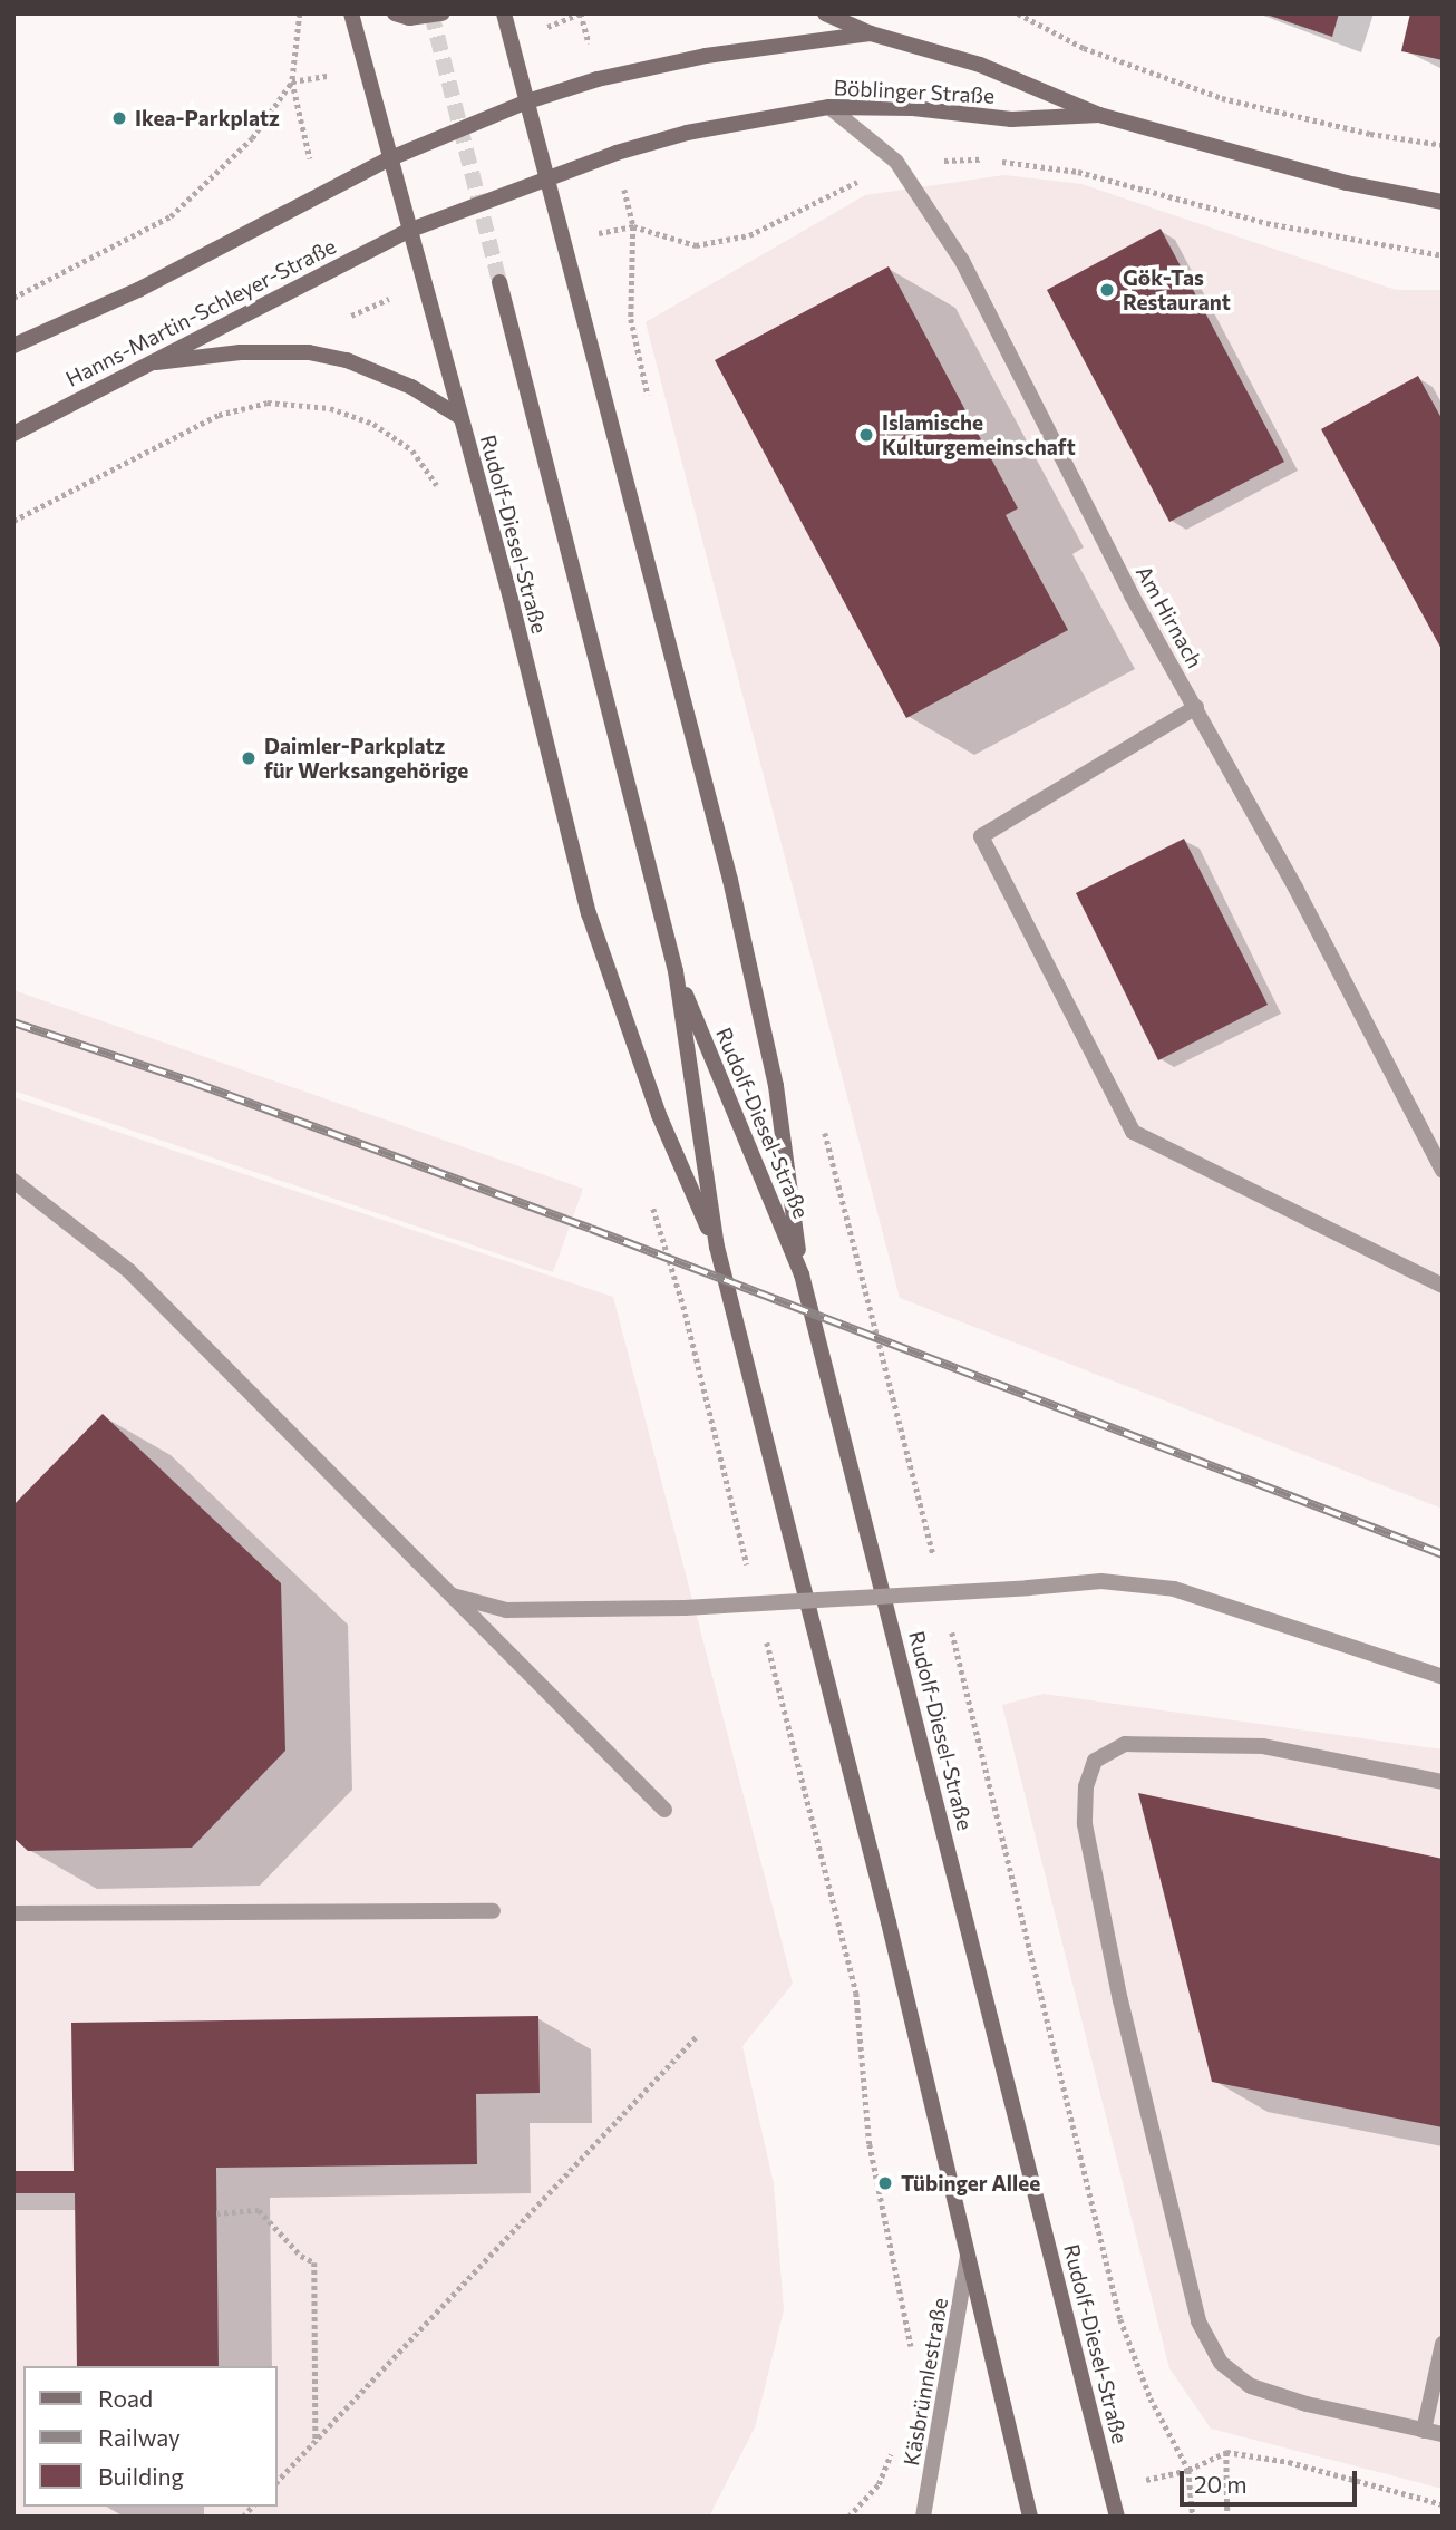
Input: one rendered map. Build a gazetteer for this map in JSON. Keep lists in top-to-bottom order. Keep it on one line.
{"streets":{"main road":["Böblinger Straße","Hanns-Martin-Schleyer-Straße","Rudolf-Diesel-Straße"],"street":["Am Hirnach","Käsbrünnlestraße"]},"crossings":[["Böblinger Straße","Hanns-Martin-Schleyer-Straße"],["Böblinger Straße","Rudolf-Diesel-Straße"],["Böblinger Straße","Am Hirnach"],["Hanns-Martin-Schleyer-Straße","Rudolf-Diesel-Straße"],["Rudolf-Diesel-Straße","Käsbrünnlestraße"]],"places":["Ikea-Parkplatz","Gök-Tas Restaurant","Islamische Kulturgemeinschaft","Daimler-Parkplatz für Werksangehörige","Tübinger Allee"],"legend":["Road","Railway","Building"],"scale_bar":"20 m"}
